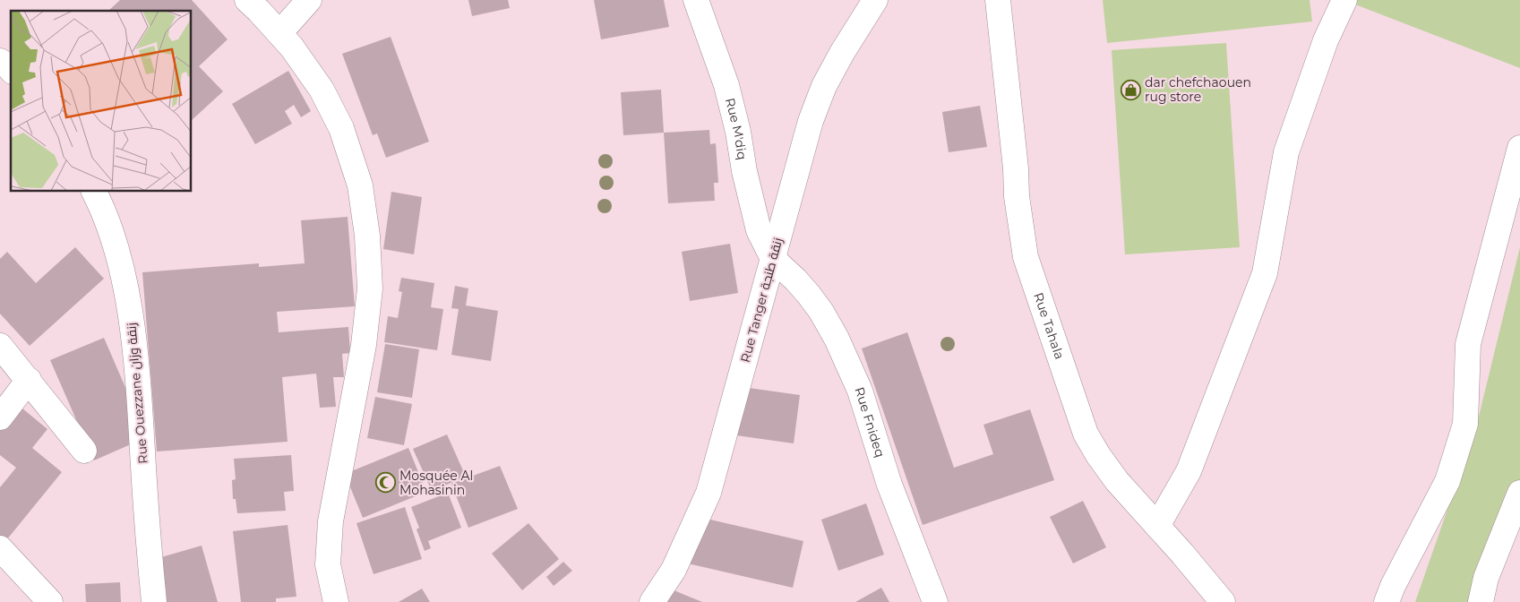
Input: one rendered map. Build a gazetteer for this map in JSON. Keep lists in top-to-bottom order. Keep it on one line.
{"streets":{"street":["Rue M'diq","Rue Tanger زنقة طنجة","Rue Tahala","Rue Ouezzane زنقة وزان","Rue Fnideq"]},"crossings":[["Rue M'diq","Rue Tanger زنقة طنجة"],["Rue M'diq","Rue Fnideq"],["Rue Tanger زنقة طنجة","Rue Fnideq"]],"places":{"shop":["dar chefchaouen rug store"],"mosque":["Mosquée Al Mohasinin"]}}
